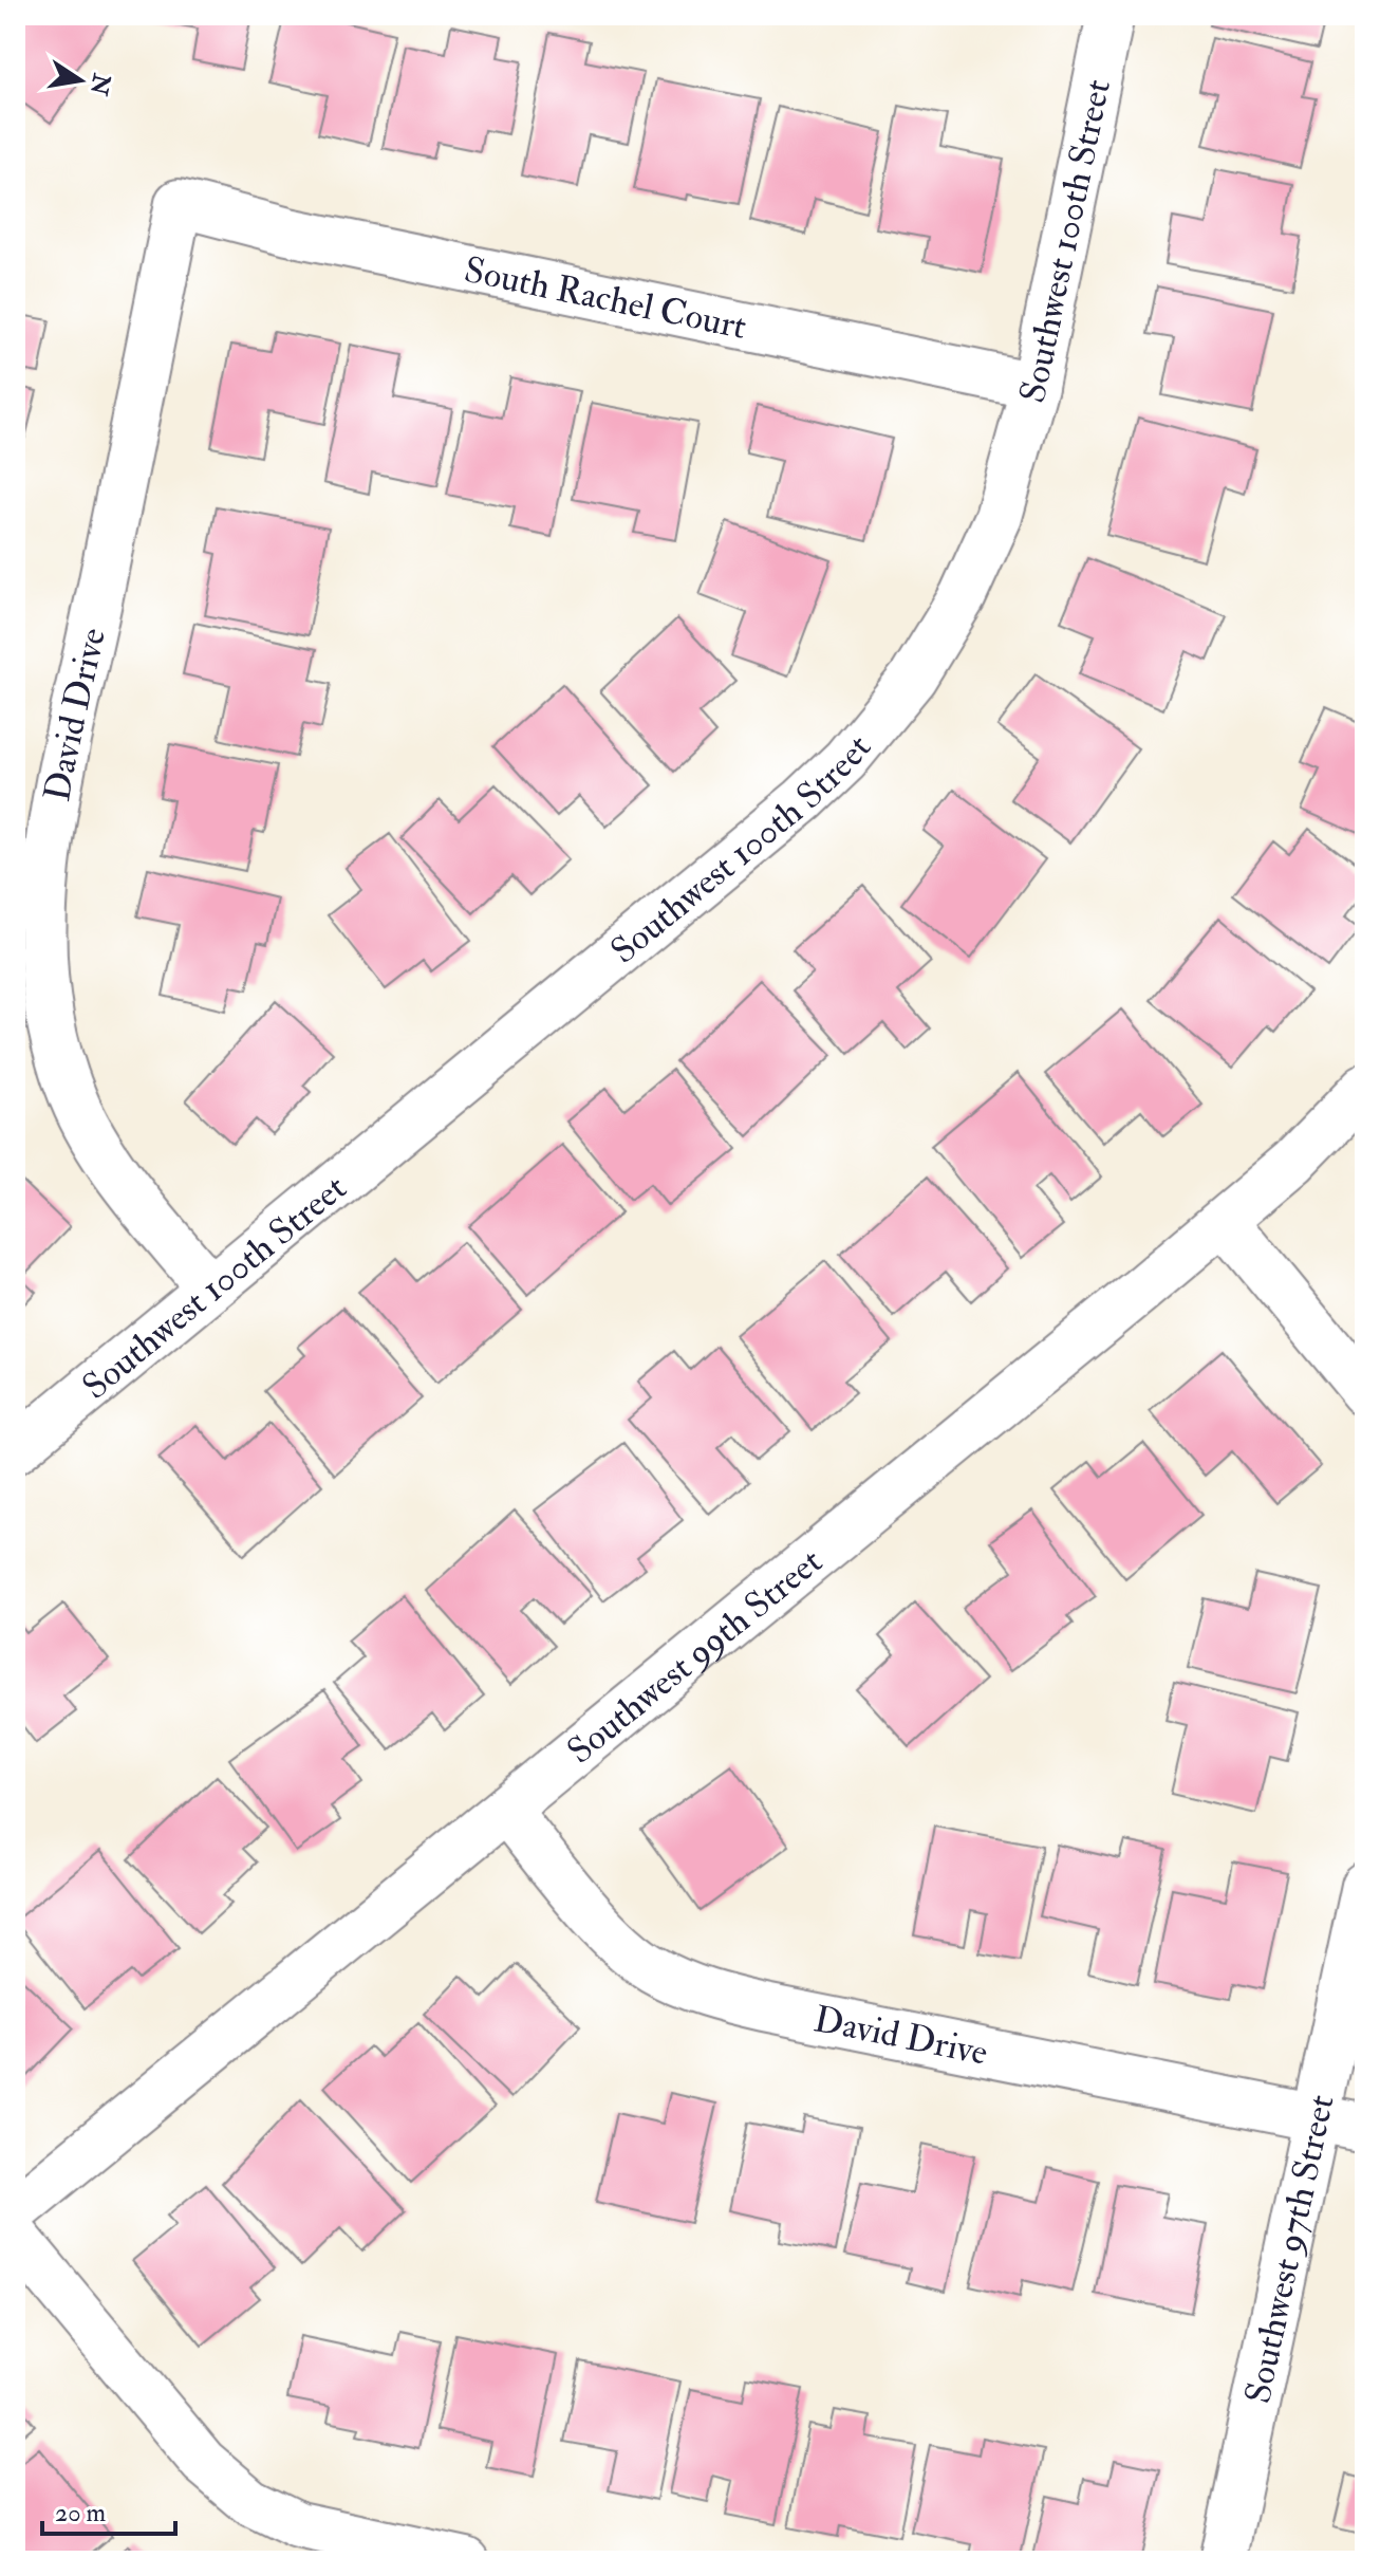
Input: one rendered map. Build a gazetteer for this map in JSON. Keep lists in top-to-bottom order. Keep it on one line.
{"streets":{"street":["Southwest 100th Street","South Rachel Court","David Drive","Southwest 99th Street","Southwest 97th Street"]},"crossings":[["Southwest 100th Street","South Rachel Court"],["Southwest 100th Street","David Drive"],["South Rachel Court","David Drive"],["David Drive","Southwest 99th Street"],["David Drive","Southwest 97th Street"]],"scale_bar":"20 m","north":"right"}
